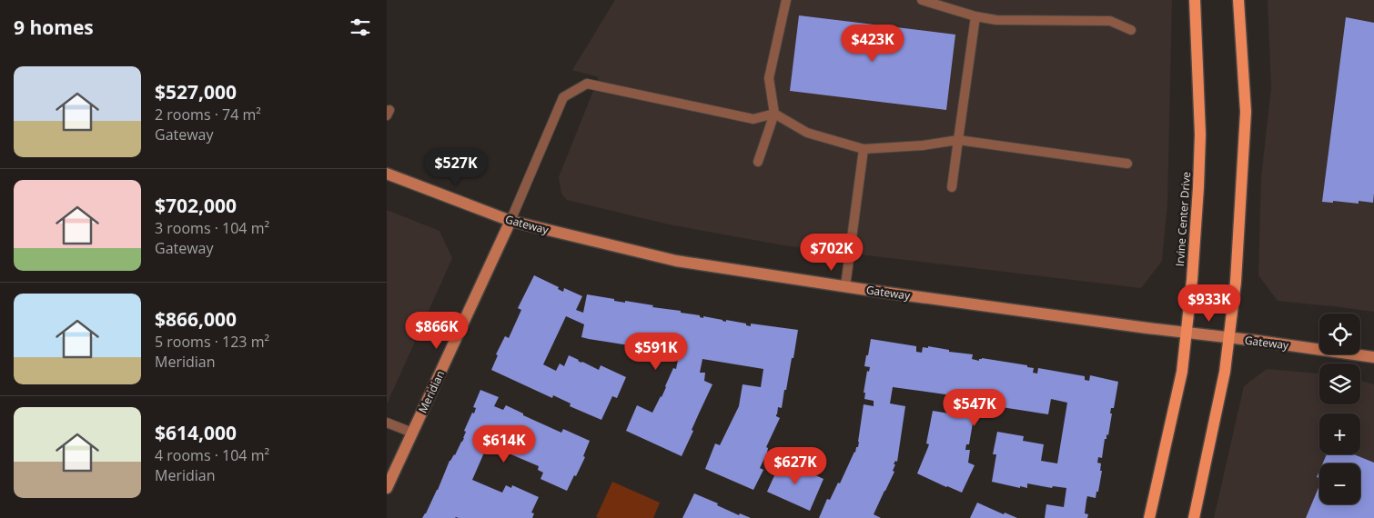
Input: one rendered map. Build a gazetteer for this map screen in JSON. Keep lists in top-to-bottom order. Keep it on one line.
{"streets":{"main road":["Irvine Center Drive"],"street":["Gateway","Meridian"]},"crossings":[["Irvine Center Drive","Gateway"],["Gateway","Meridian"]],"page":{"heading":"9 homes","price":["$423K","$527K","$702K","$933K","$866K","$591K","$547K","$614K","$627K"],"list":[{"name":"$527,000","note":"2 rooms · 74 m² · Gateway"},{"name":"$702,000","note":"3 rooms · 104 m² · Gateway"},{"name":"$866,000","note":"5 rooms · 123 m² · Meridian"},{"name":"$614,000","note":"4 rooms · 104 m² · Meridian"}],"map_buttons":["+","−"]}}
